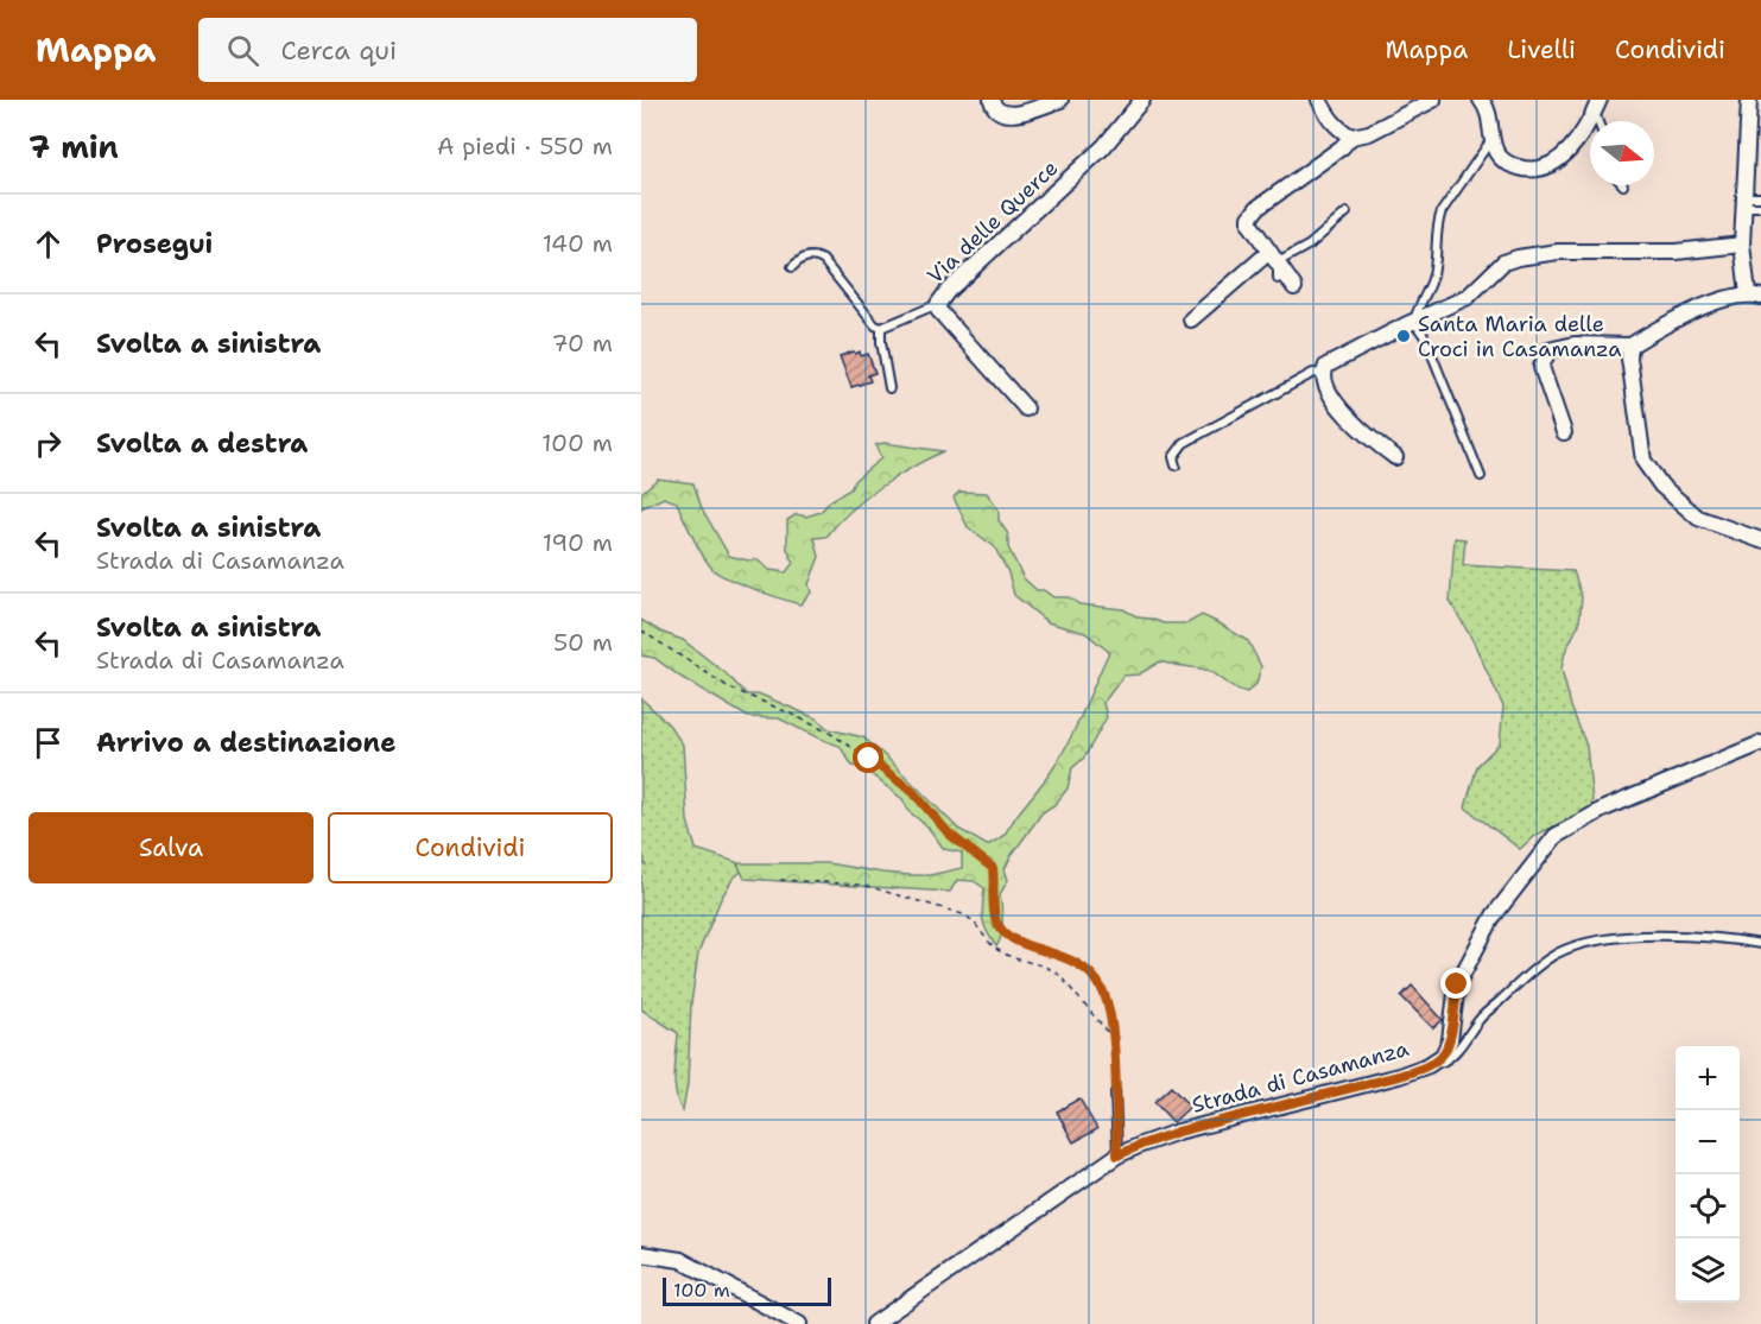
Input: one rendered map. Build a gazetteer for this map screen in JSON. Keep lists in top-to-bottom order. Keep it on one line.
{"streets":{"street":["Via delle Querce","Strada di Casamanza"]},"places":["Santa Maria delle Croci in Casamanza"],"scale_bar":"100 m","north":"right","page":{"header":"Mappa","search":"Cerca qui","nav":["Mappa","Livelli","Condividi"],"heading":["7 min","A piedi · 550 m"],"list":[["Prosegui","140 m"],["Svolta a sinistra","70 m"],["Svolta a destra","100 m"],["Svolta a sinistra","Strada di Casamanza","190 m"],["Svolta a sinistra","Strada di Casamanza","50 m"],"Arrivo a destinazione"],"buttons":["Salva","Condividi"],"map_buttons":["+","−"],"scale":"100 m"}}
